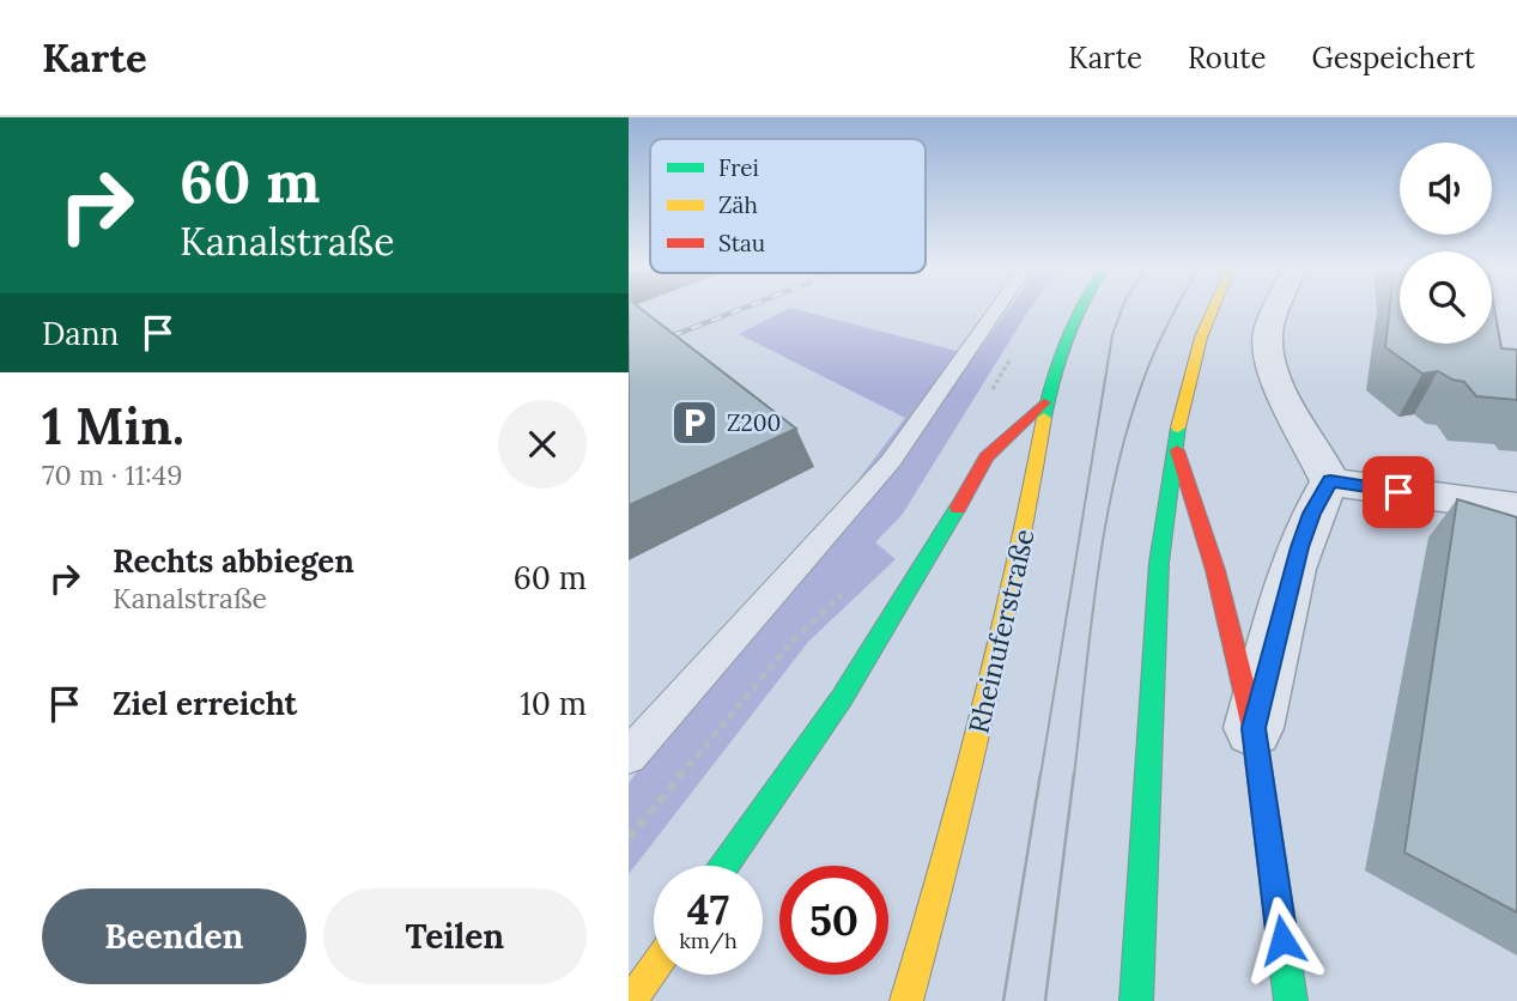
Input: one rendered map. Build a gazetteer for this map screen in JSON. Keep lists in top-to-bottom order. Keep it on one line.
{"streets":{"main road":["Rheinuferstraße"]},"places":{"parking":["Z200"]},"legend":["Frei","Zäh","Stau"],"page":{"header":"Karte","nav":["Karte","Route","Gespeichert"],"turn":["60 m","Kanalstraße"],"then":"Dann","heading":["1 Min.","70 m · 11:49"],"list":[{"name":"Rechts abbiegen","note":"Kanalstraße","value":"60 m"},{"name":"Ziel erreicht","value":"10 m"}],"speed":"47 km/h","limit":"50","buttons":["Beenden","Teilen"]}}
